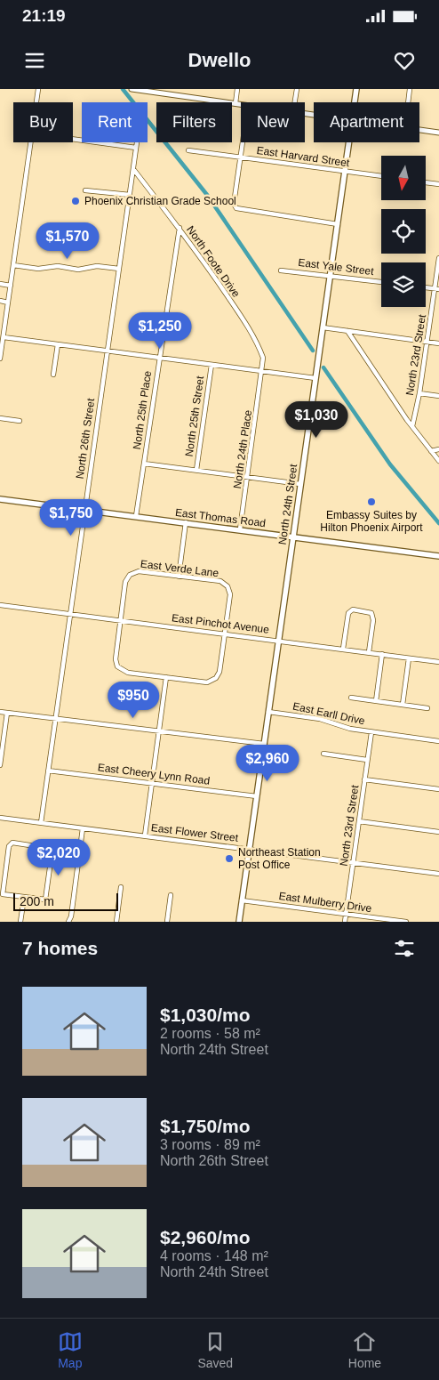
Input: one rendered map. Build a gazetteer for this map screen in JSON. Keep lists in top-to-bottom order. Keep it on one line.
{"streets":{"main road":["North 24th Street","East Thomas Road"],"street":["East Harvard Street","North Foote Drive","East Yale Street","North 23rd Street","North 25th Place","North 25th Street","North 26th Street","North 24th Place","East Verde Lane","East Pinchot Avenue","East Earll Drive","East Cheery Lynn Road","East Flower Street","East Mulberry Drive"]},"crossings":[["East Harvard Street","North 24th Street"],["North Foote Drive","North 25th Place"],["North Foote Drive","North 26th Street"],["North Foote Drive","North 24th Place"],["East Yale Street","North 24th Street"],["North 23rd Street","East Earll Drive"],["North 23rd Street","East Flower Street"],["North 23rd Street","East Mulberry Drive"],["North 25th Place","East Thomas Road"],["North 26th Street","East Thomas Road"],["North 26th Street","East Pinchot Avenue"],["North 26th Street","East Cheery Lynn Road"],["North 26th Street","East Flower Street"],["North 24th Place","East Thomas Road"],["North 24th Street","East Thomas Road"],["North 24th Street","East Pinchot Avenue"],["North 24th Street","East Earll Drive"],["North 24th Street","East Cheery Lynn Road"],["North 24th Street","East Flower Street"],["North 24th Street","East Mulberry Drive"],["East Verde Lane","East Pinchot Avenue"]],"places":["Phoenix Christian Grade School","Embassy Suites by Hilton Phoenix Airport","Northeast Station Post Office"],"scale_bar":"200 m","north":"bottom","page":{"status":"21:19","header":"Dwello","chip":["Buy","Rent","Filters","New","Apartment"],"price":["$1,570","$1,250","$1,030","$1,750","$950","$2,960","$2,020"],"scale":"200 m","heading":"7 homes","list":[{"name":"$1,030/mo","note":"2 rooms · 58 m² · North 24th Street"},{"name":"$1,750/mo","note":"3 rooms · 89 m² · North 26th Street"},{"name":"$2,960/mo","note":"4 rooms · 148 m² · North 24th Street"}],"tabs":["Map","Saved","Home"]}}
